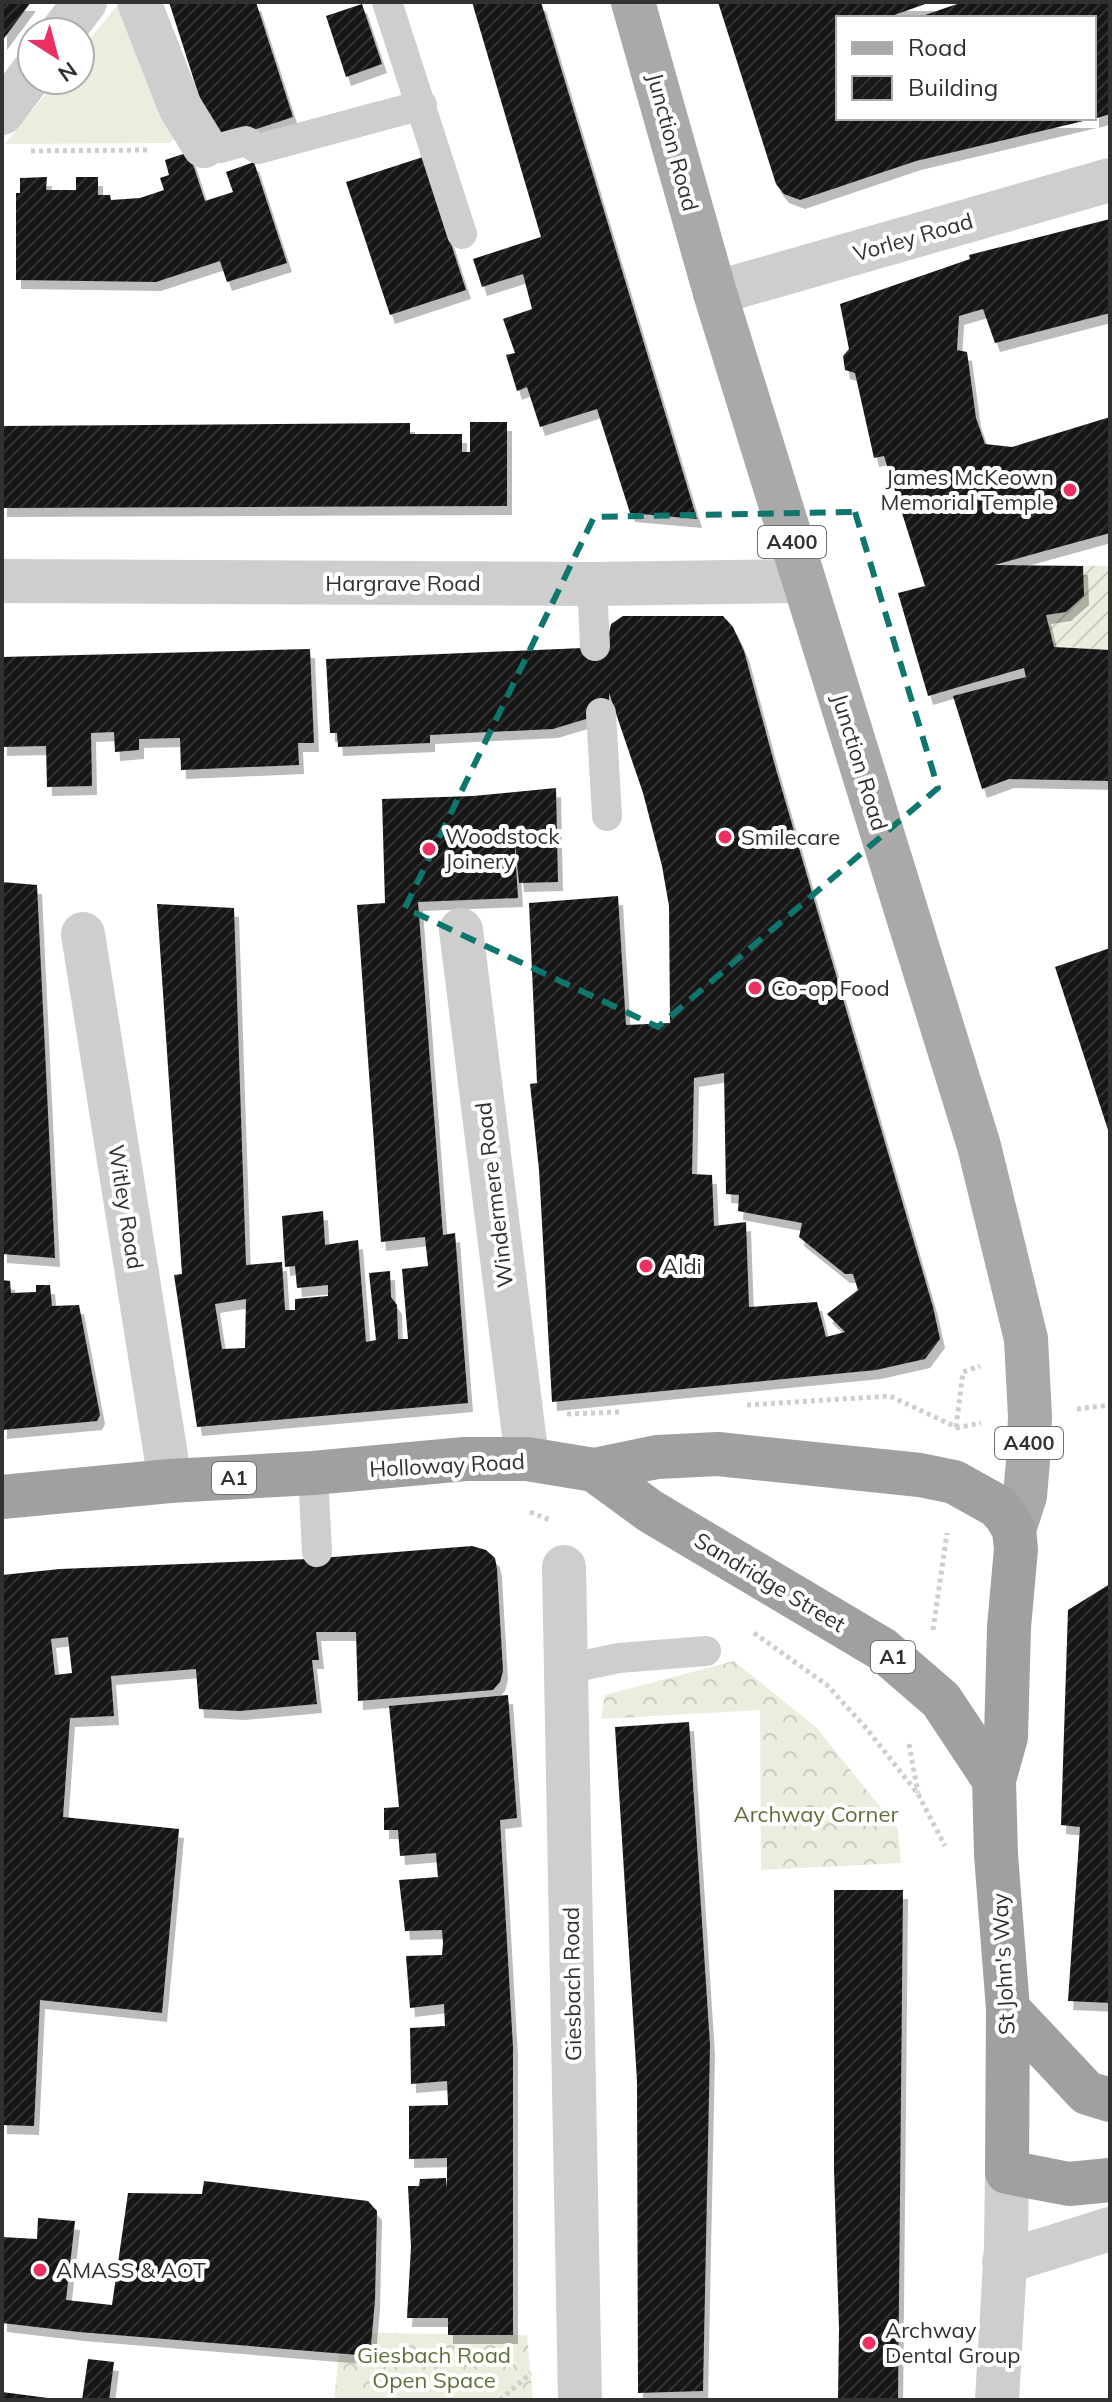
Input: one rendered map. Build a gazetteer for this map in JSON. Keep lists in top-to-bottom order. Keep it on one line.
{"streets":{"highway":["Holloway Road","A1","Sandridge Street","St John's Way"],"main road":["Junction Road","A400"],"street":["Vorley Road","Hargrave Road","Windermere Road","Witley Road","Giesbach Road"]},"crossings":[["Junction Road","Vorley Road"],["Junction Road","Hargrave Road"],["Junction Road","Holloway Road"],["Junction Road","St John's Way"],["Windermere Road","Holloway Road"],["Witley Road","Holloway Road"],["Holloway Road","Sandridge Street"],["Holloway Road","St John's Way"],["Sandridge Street","St John's Way"]],"parks":["Archway Corner","Giesbach Road Open Space"],"places":["James McKeown Memorial Temple","Smilecare","Woodstock Joinery","Co-op Food","Aldi","AMASS & AOT","Archway Dental Group"],"legend":["Road","Building"],"north":"bottom right"}
